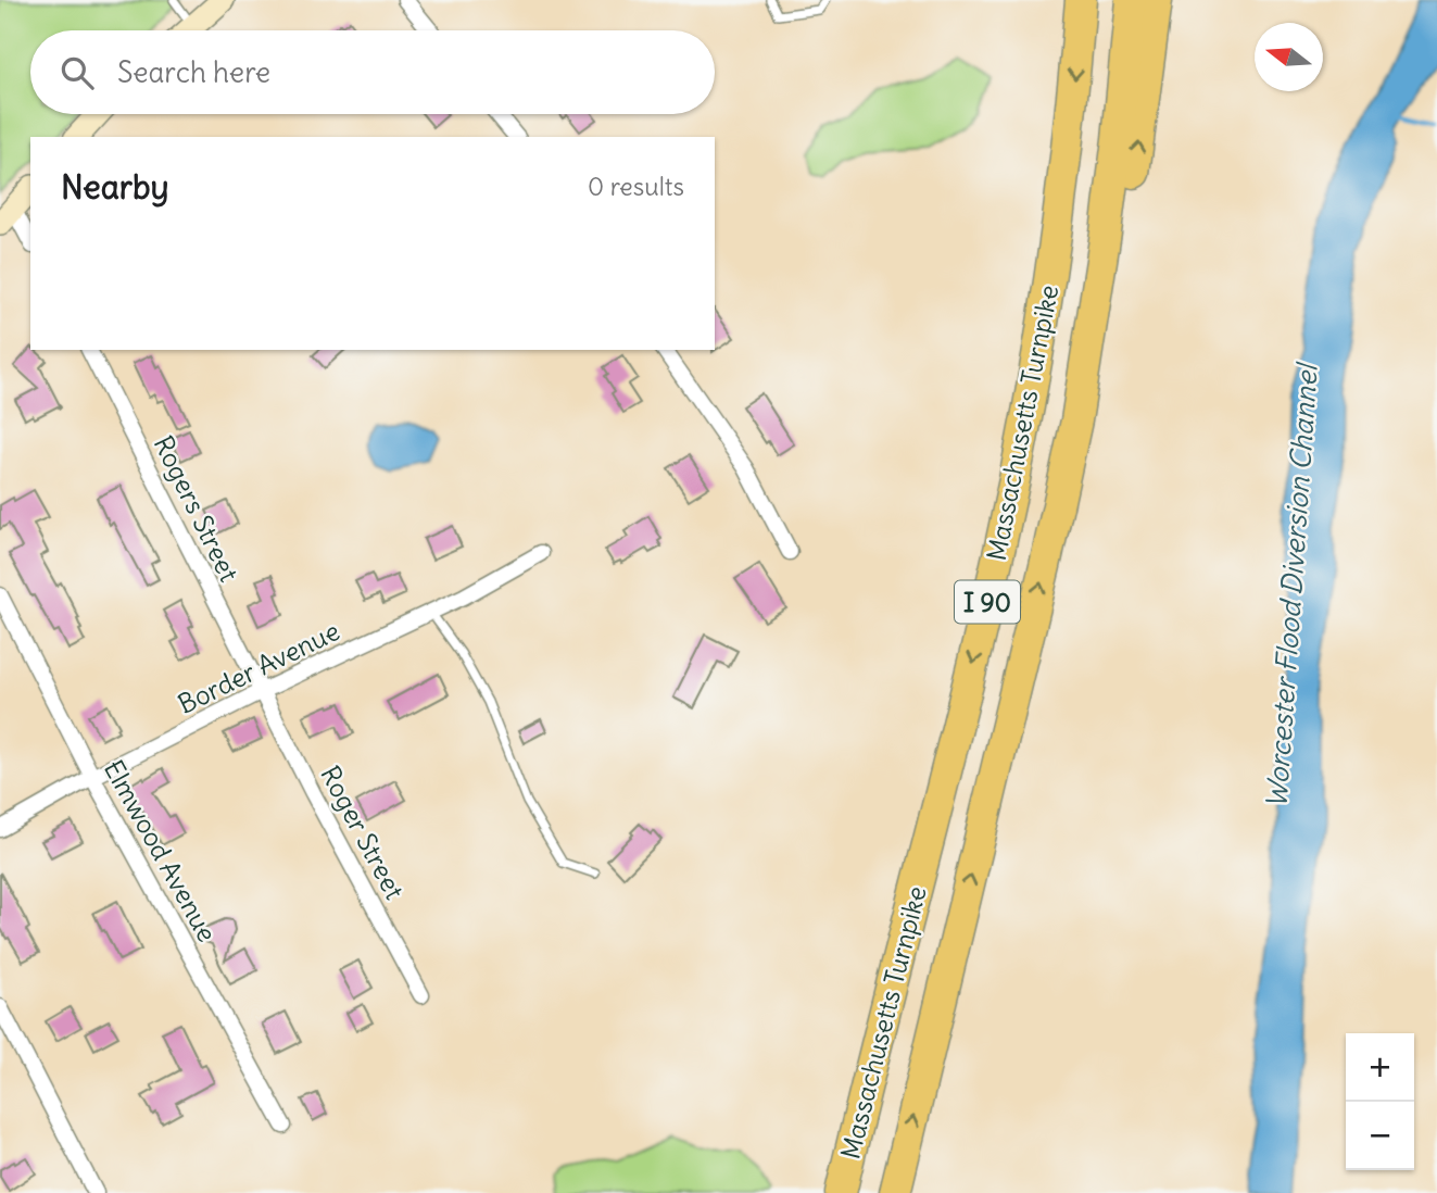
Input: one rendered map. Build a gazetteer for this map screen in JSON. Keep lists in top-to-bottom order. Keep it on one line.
{"streets":{"highway":["Massachusetts Turnpike","I 90"],"street":["Rogers Street","Border Avenue","Roger Street","Elmwood Avenue"]},"crossings":[["Rogers Street","Border Avenue"],["Rogers Street","Roger Street"],["Border Avenue","Roger Street"],["Border Avenue","Elmwood Avenue"]],"water":["Worcester Flood Diversion Channel"],"north":"left","page":{"search":"Search here","heading":["Nearby","0 results"],"map_buttons":["+","−"]}}
